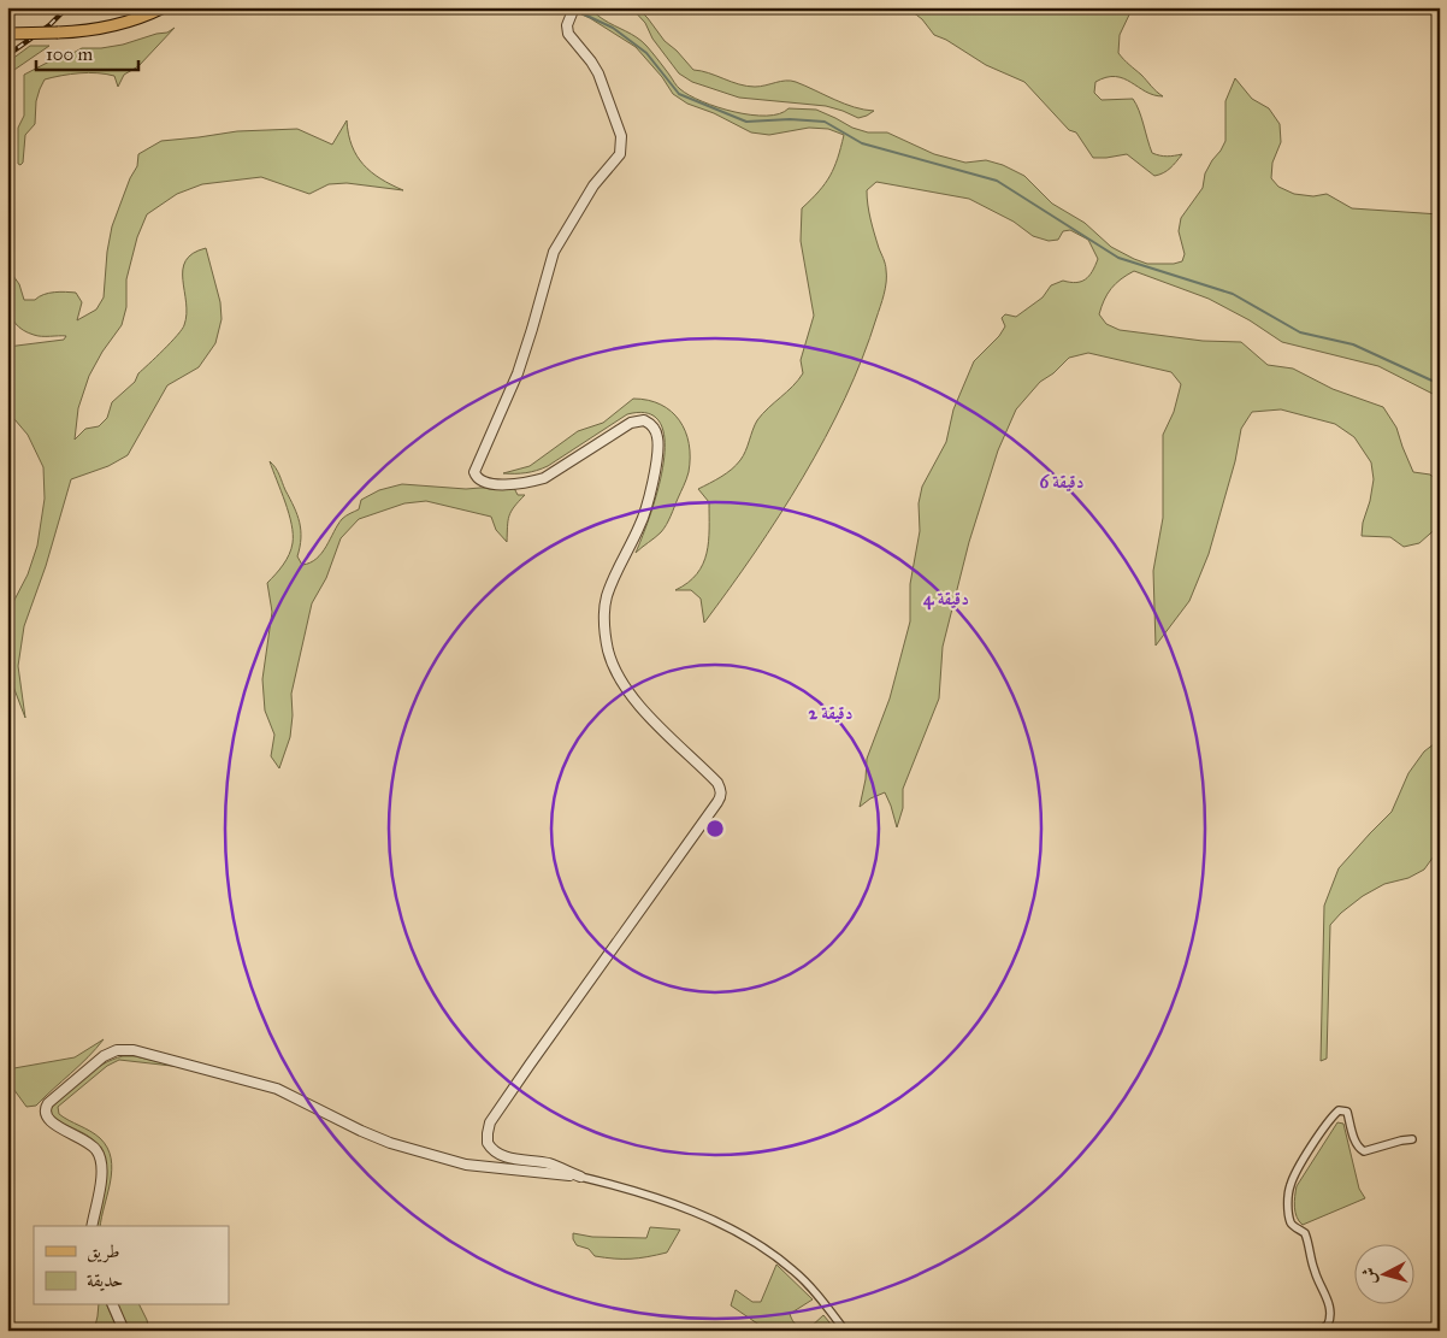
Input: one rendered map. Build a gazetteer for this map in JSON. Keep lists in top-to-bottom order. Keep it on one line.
{"legend":["طريق","حديقة"],"scale_bar":"100 m","north":"left","rings":["6 دقيقة","4 دقيقة","2 دقيقة"]}
